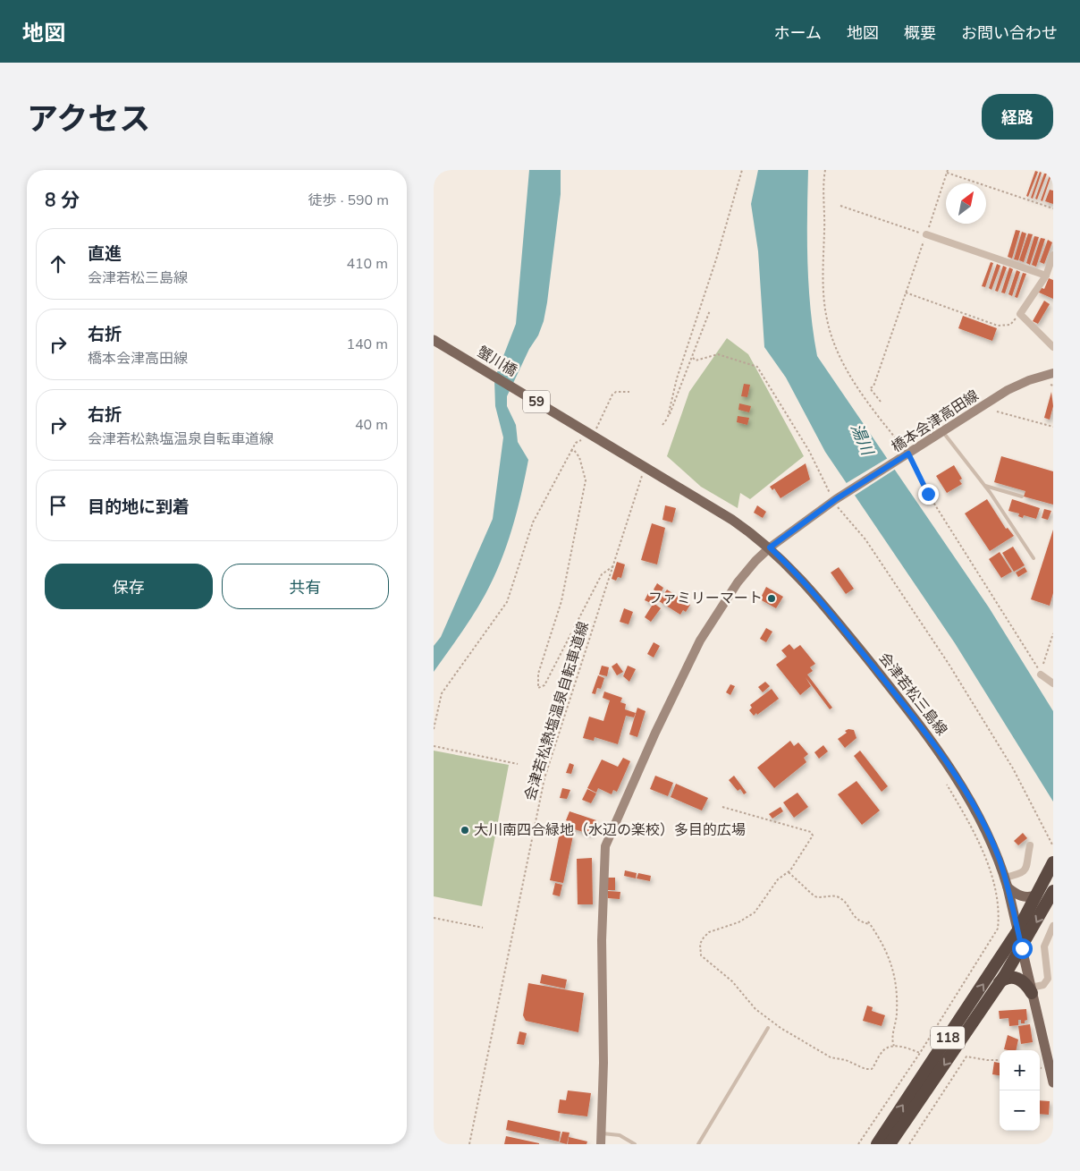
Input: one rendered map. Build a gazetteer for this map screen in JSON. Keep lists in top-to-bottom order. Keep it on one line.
{"streets":{"highway":["118"],"main road":["蟹川橋","59","会津若松三島線"],"street":["橋本会津高田線"],"path":["会津若松熱塩温泉自転車道線"]},"crossings":[["蟹川橋","会津若松三島線"],["橋本会津高田線","会津若松三島線"],["会津若松三島線","118"]],"water":["湯川"],"places":["ファミリーマート","大川南四合緑地（水辺の楽校）多目的広場"],"north":"top right","page":{"header":"地図","nav":["ホーム","地図","概要","お問い合わせ"],"title":"アクセス","buttons":["経路",["保存","共有"]],"heading":["8 分","徒歩 · 590 m"],"list":[["直進","会津若松三島線","410 m"],["右折","橋本会津高田線","140 m"],["右折","会津若松熱塩温泉自転車道線","40 m"],"目的地に到着"],"map_buttons":["+","−"]}}
